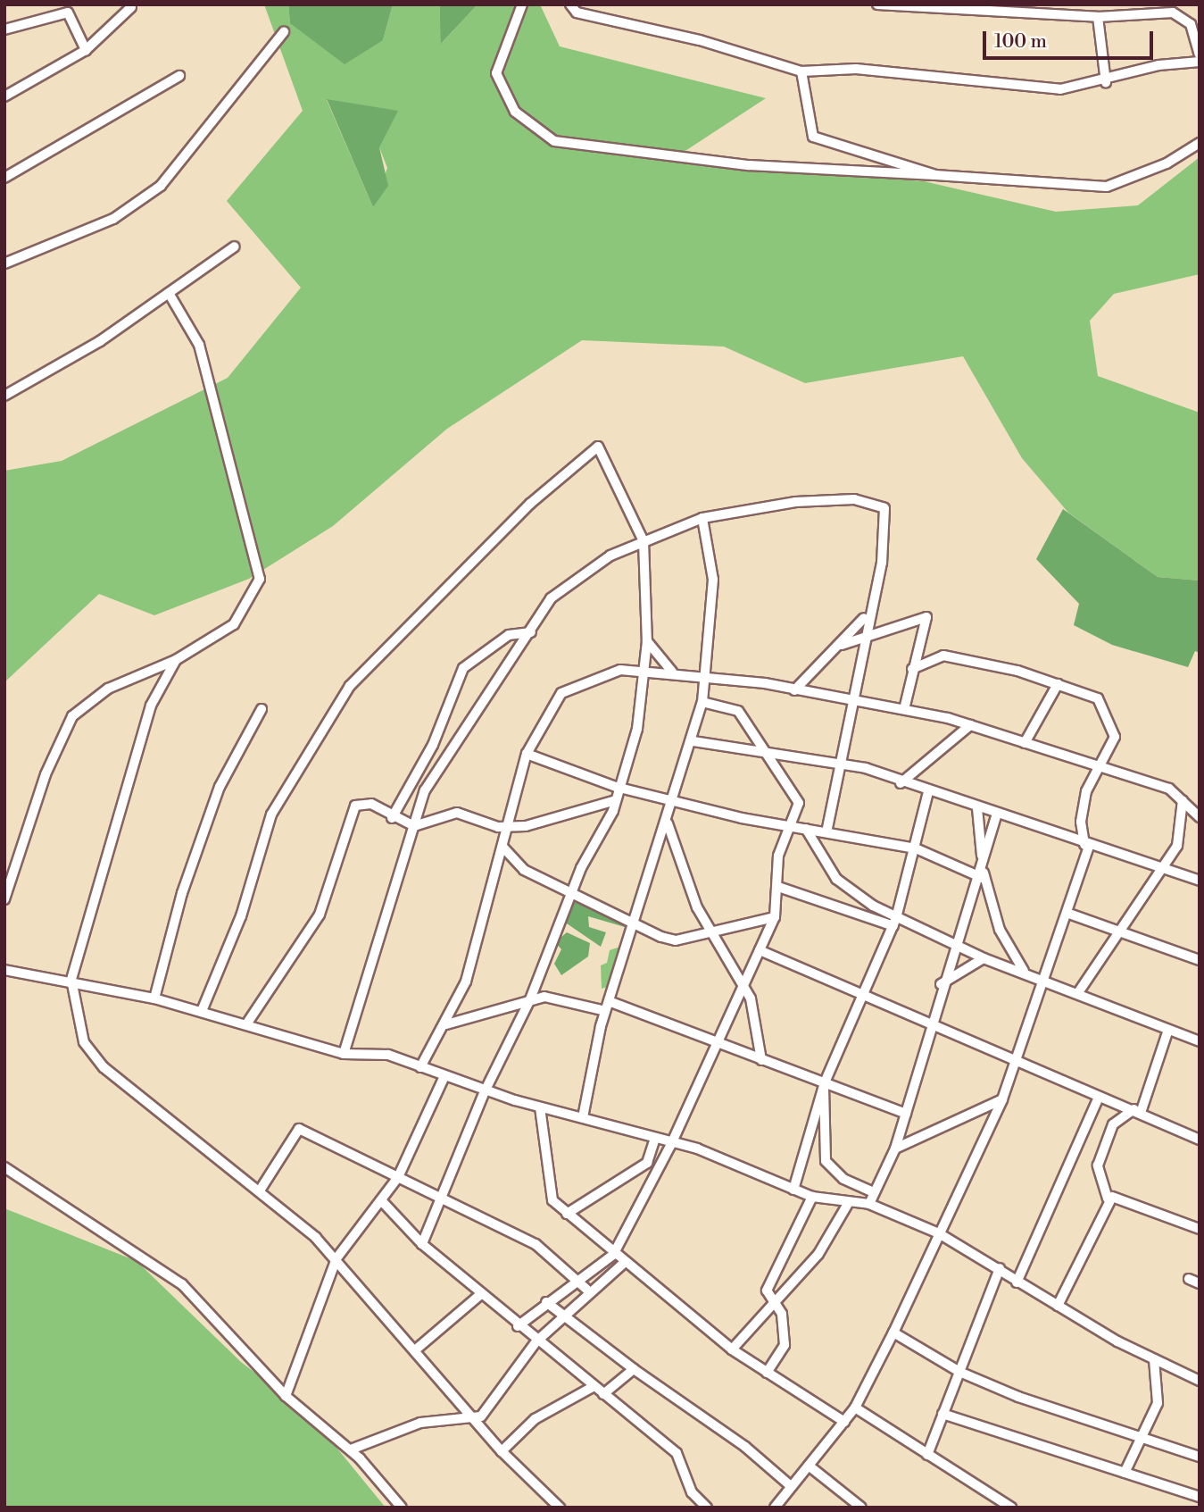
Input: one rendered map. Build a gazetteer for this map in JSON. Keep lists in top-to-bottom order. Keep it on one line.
{"scale_bar":"100 m"}
